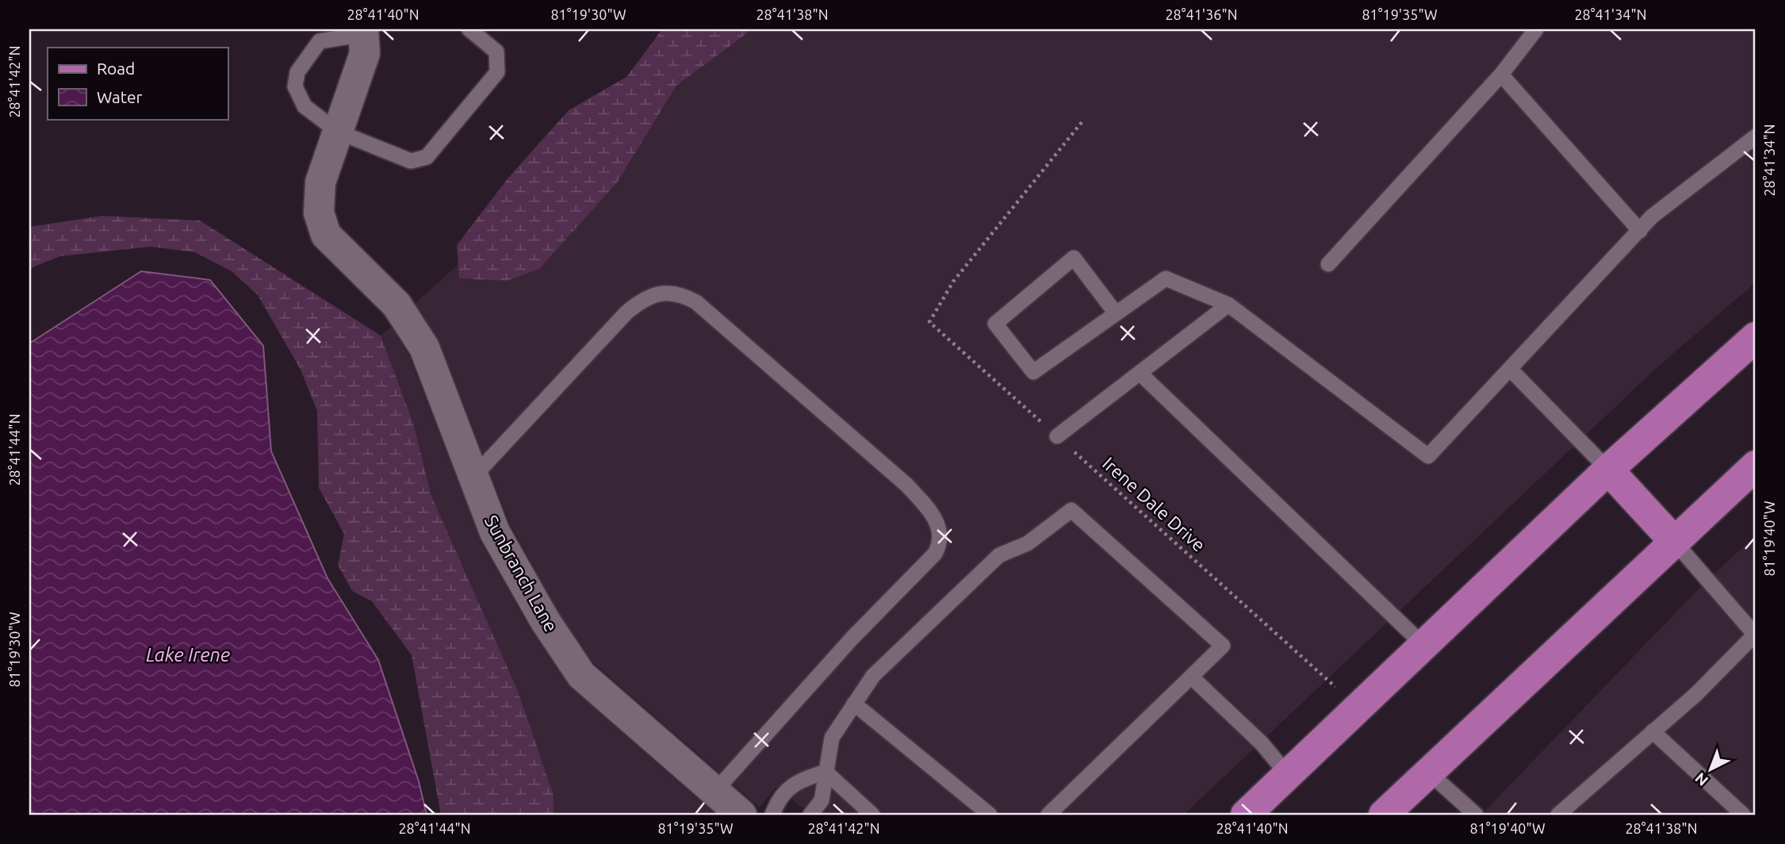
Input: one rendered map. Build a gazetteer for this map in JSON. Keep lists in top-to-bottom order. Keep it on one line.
{"streets":{"street":["Sunbranch Lane"],"path":["Irene Dale Drive"]},"water":["Lake Irene"],"legend":["Road","Water"],"north":"bottom left","coordinates":["28°41'40\"N","81°19'30\"W","28°41'38\"N","28°41'36\"N","81°19'35\"W","28°41'34\"N","28°41'42\"N","28°41'44\"N","81°19'40\"W"]}
